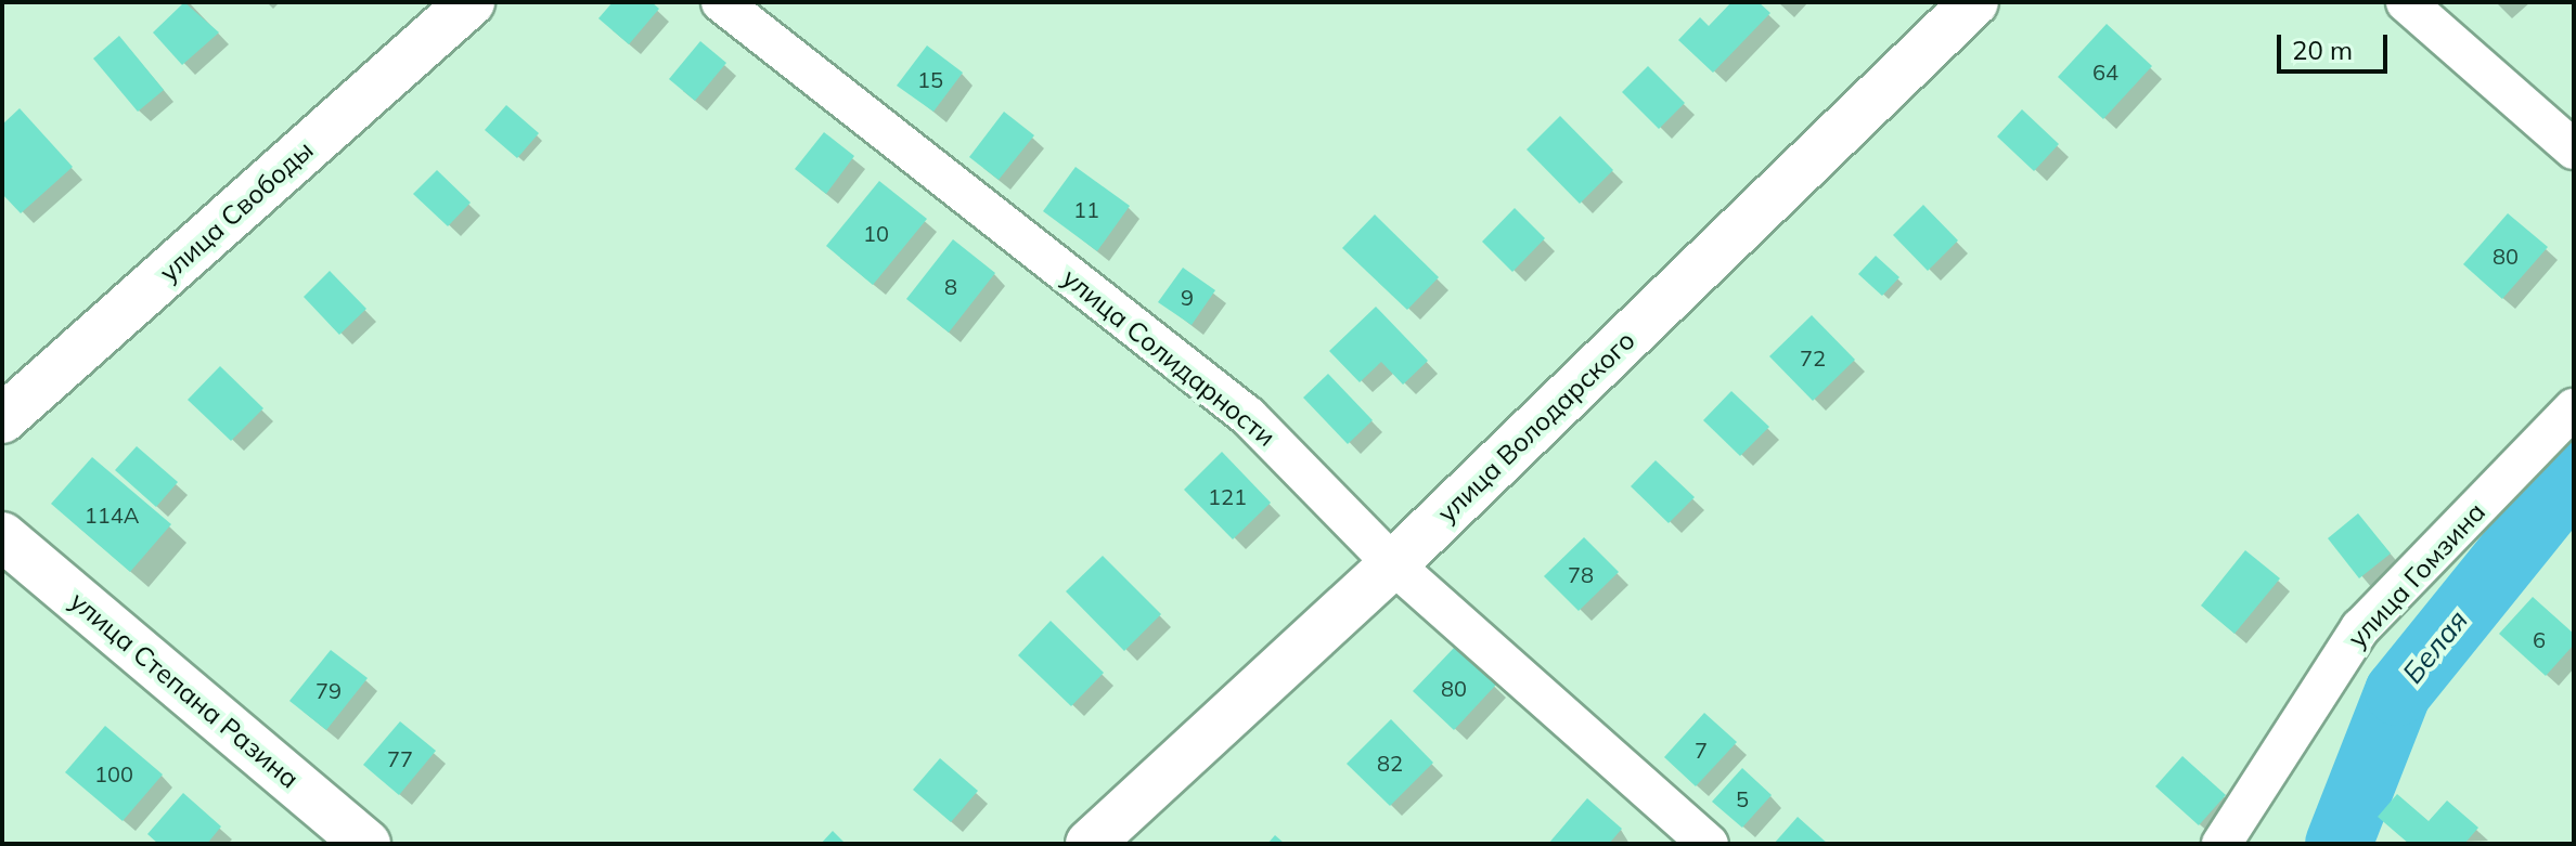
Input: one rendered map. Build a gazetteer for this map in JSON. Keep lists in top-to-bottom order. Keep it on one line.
{"streets":{"main road":["улица Свободы","улица Володарского","улица Степана Разина"],"street":["улица Солидарности","улица Гомзина"]},"crossings":[["улица Солидарности","улица Володарского"]],"water":["Белая"],"house_numbers":["64","15","11","10","80","8","9","72","121","114А","78","6","80","79","7","77","82","100","5"],"scale_bar":"20 m"}
